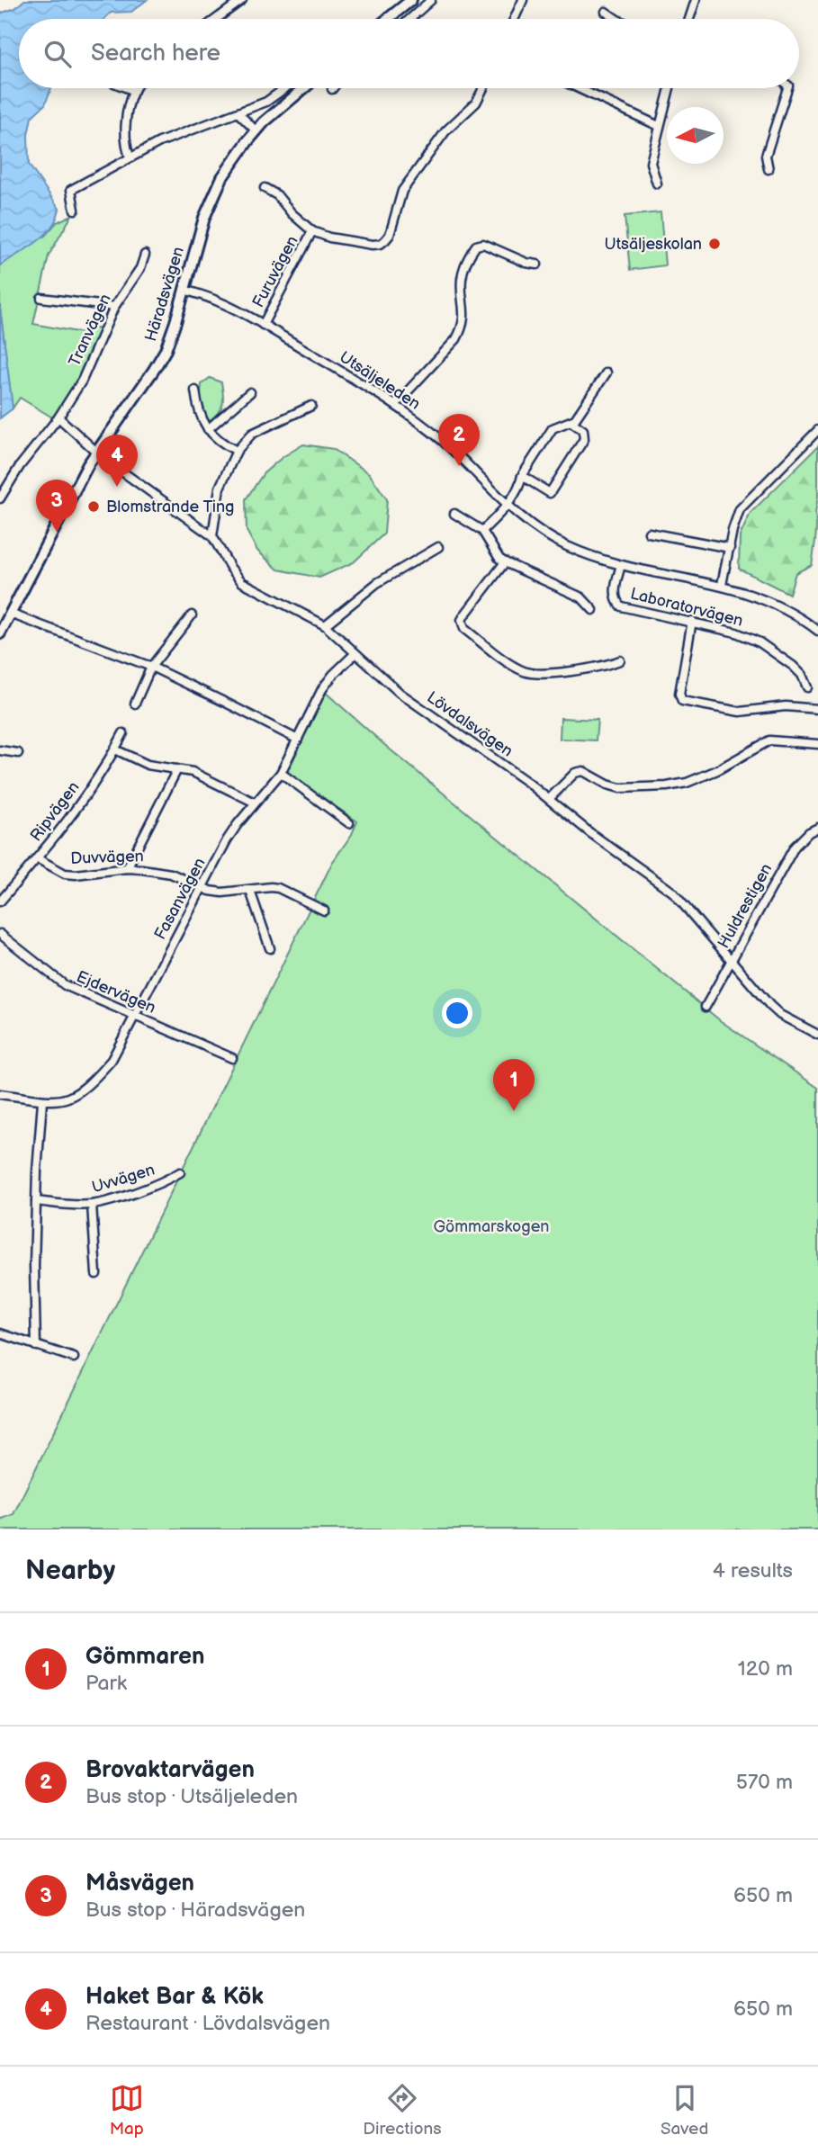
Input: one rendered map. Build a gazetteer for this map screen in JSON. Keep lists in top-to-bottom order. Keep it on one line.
{"streets":{"street":["Furuvägen","Häradsvägen","Tranvägen","Utsäljeleden","Laboratorvägen","Lövdalsvägen","Ripvägen","Duvvägen","Fasanvägen","Huldrestigen","Ejdervägen","Uvvägen"]},"crossings":[["Furuvägen","Utsäljeleden"],["Häradsvägen","Utsäljeleden"],["Häradsvägen","Lövdalsvägen"],["Utsäljeleden","Laboratorvägen"],["Lövdalsvägen","Fasanvägen"],["Lövdalsvägen","Huldrestigen"],["Ripvägen","Duvvägen"],["Duvvägen","Fasanvägen"],["Fasanvägen","Ejdervägen"]],"parks":["Gömmarskogen"],"places":["Utsäljeskolan","Blomstrande Ting"],"north":"left","page":{"search":"Search here","pins":["2","4","3","1"],"heading":["Nearby","4 results"],"list":[{"mark":"1","name":"Gömmaren","note":"Park","value":"120 m"},{"mark":"2","name":"Brovaktarvägen","note":"Bus stop · Utsäljeleden","value":"570 m"},{"mark":"3","name":"Måsvägen","note":"Bus stop · Häradsvägen","value":"650 m"},{"mark":"4","name":"Haket Bar & Kök","note":"Restaurant · Lövdalsvägen","value":"650 m"}],"nav":["Map","Directions","Saved"]}}
